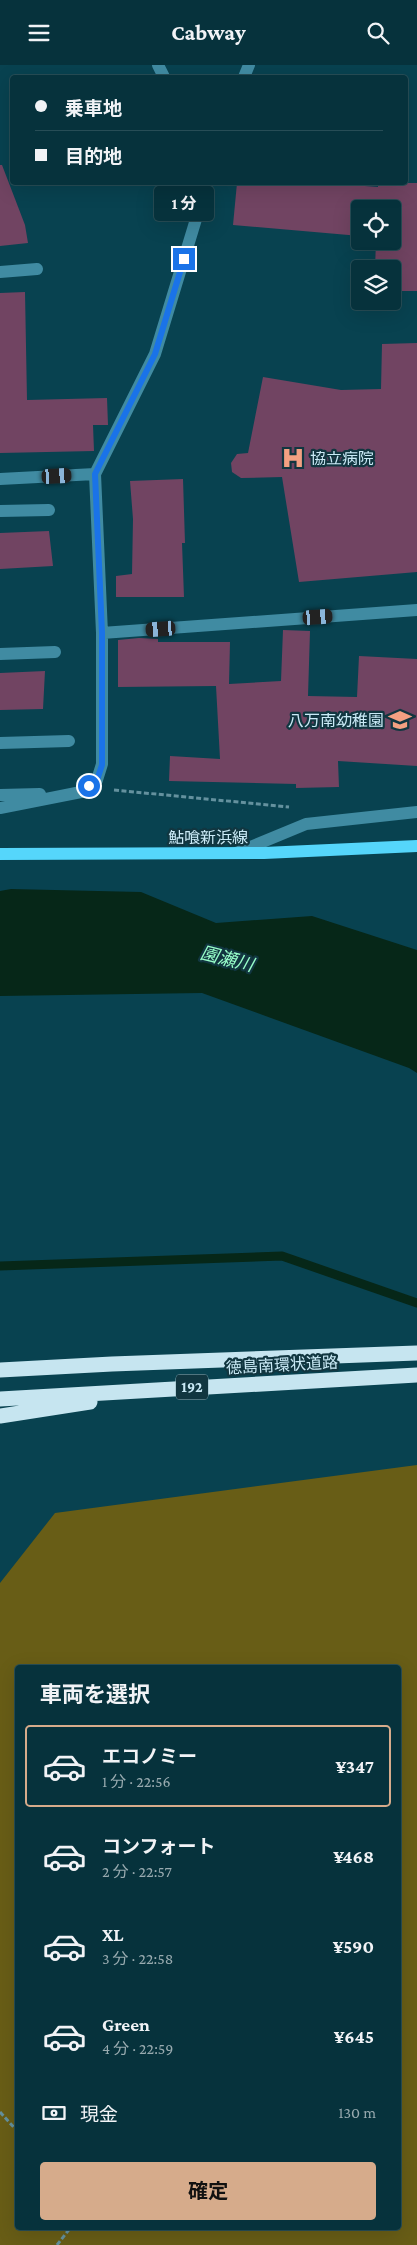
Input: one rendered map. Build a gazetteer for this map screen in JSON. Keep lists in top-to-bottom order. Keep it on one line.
{"streets":{"highway":["徳島南環状道路","192"],"main road":["鮎喰新浜線"]},"water":["園瀬川"],"places":{"hospital":["協立病院"],"school or university":["八万南幼稚園"]},"page":{"header":"Cabway","banner":["乗車地","目的地"],"bubble":"1 分","heading":"車両を選択","list":[{"name":"エコノミー","note":"1 分 · 22:56","value":"¥347"},{"name":"コンフォート","note":"2 分 · 22:57","value":"¥468"},{"name":"XL","note":"3 分 · 22:58","value":"¥590"},{"name":"Green","note":"4 分 · 22:59","value":"¥645"}],"pay":["現金","130 m"],"buttons":"確定"}}
